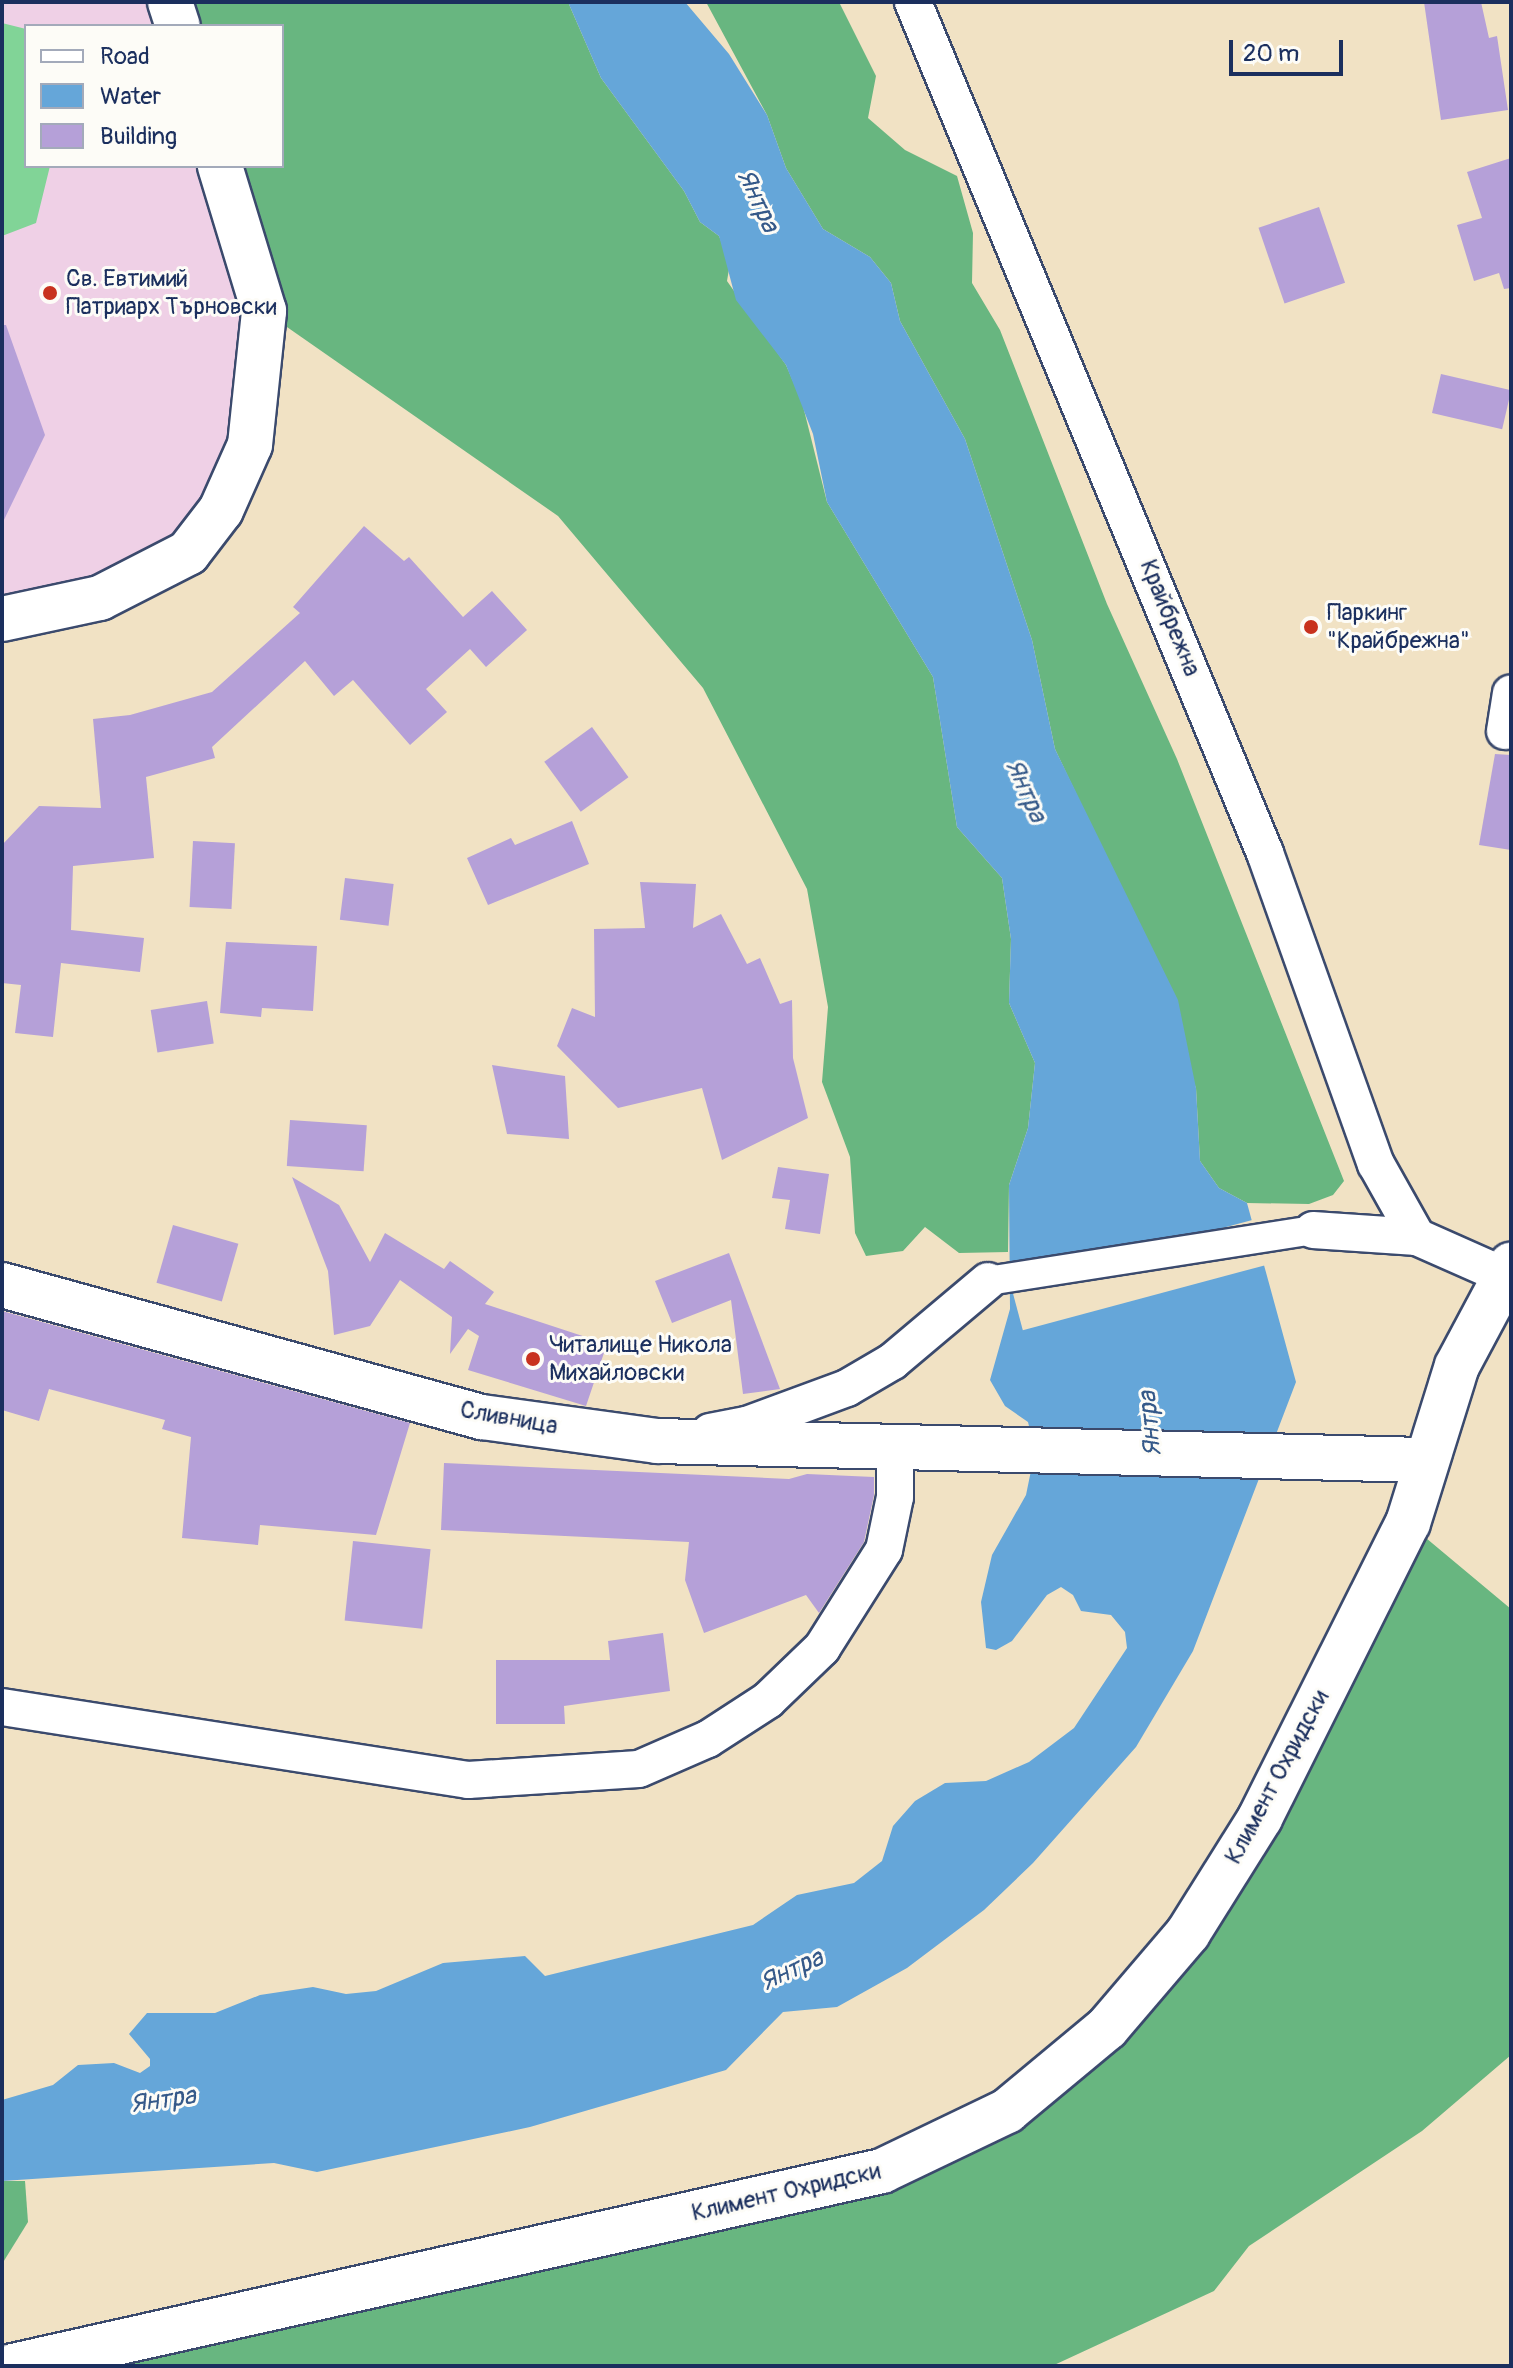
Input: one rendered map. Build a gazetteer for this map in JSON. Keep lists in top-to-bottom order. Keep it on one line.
{"streets":{"street":["Крайбрежна","Сливница","Климент Охридски"]},"water":["Янтра"],"places":["Св. Евтимий Патриарх Търновски","Паркинг \"Крайбрежна\"","Читалище Никола Михайловски"],"legend":["Road","Water","Building"],"scale_bar":"20 m"}
